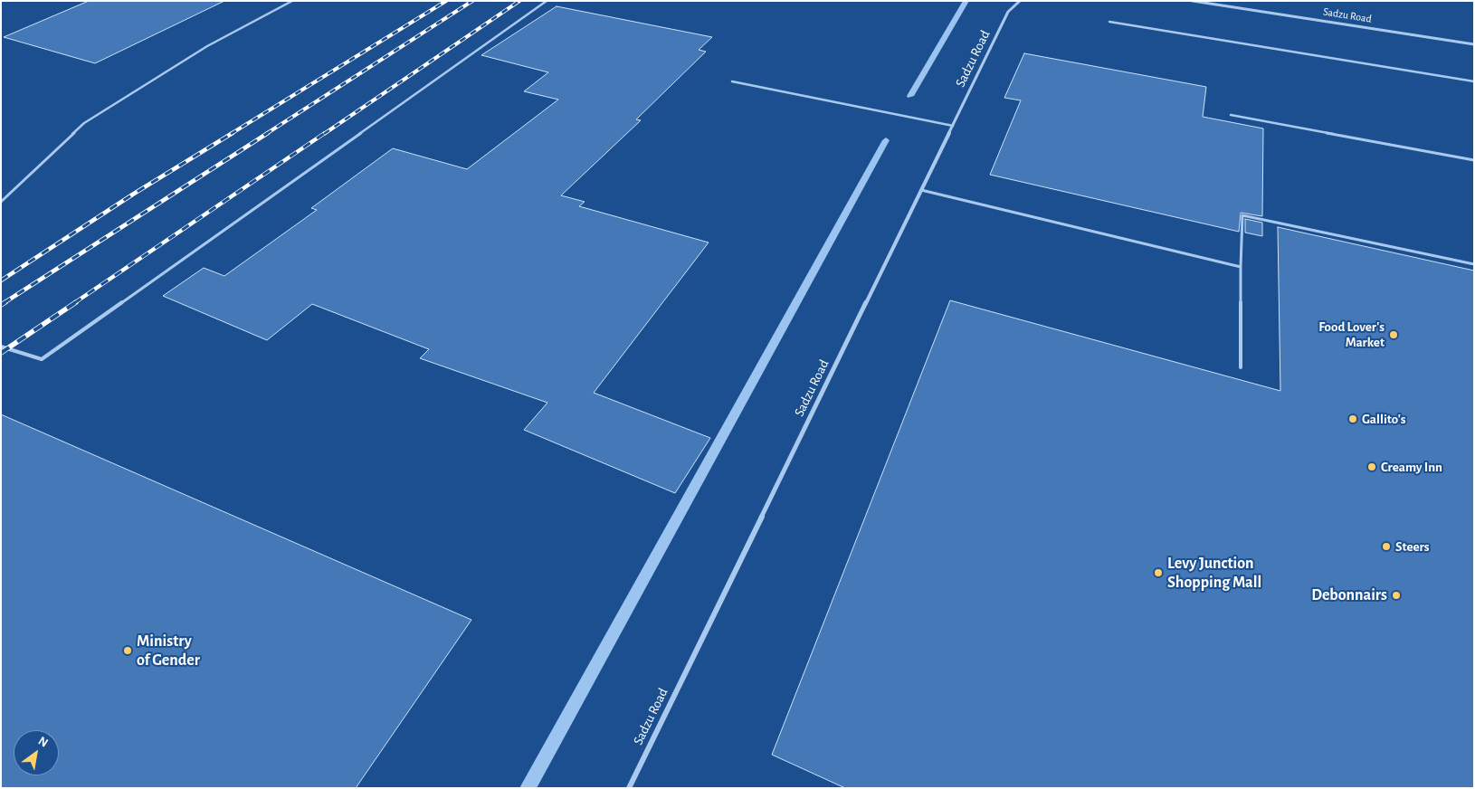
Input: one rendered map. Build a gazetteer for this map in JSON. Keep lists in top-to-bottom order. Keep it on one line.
{"streets":{"street":["Sadzu Road"]},"places":["Food Lover's Market","Gallito's","Creamy Inn","Steers","Levy Junction Shopping Mall","Debonnairs","Ministry of Gender"],"north":"top right"}
